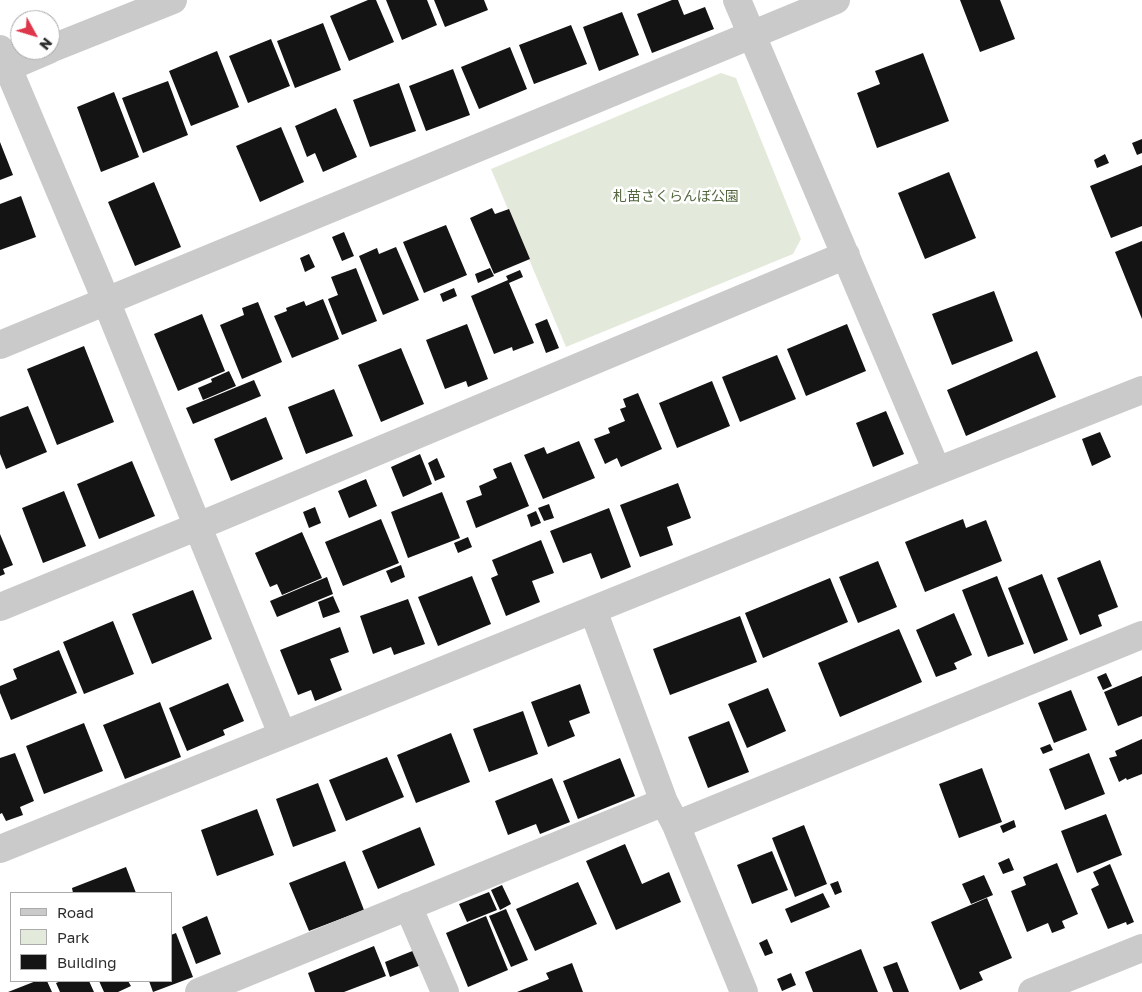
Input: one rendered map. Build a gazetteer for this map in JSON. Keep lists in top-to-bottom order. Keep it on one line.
{"parks":["札苗さくらんぼ公園"],"legend":["Road","Park","Building"],"north":"bottom right"}
